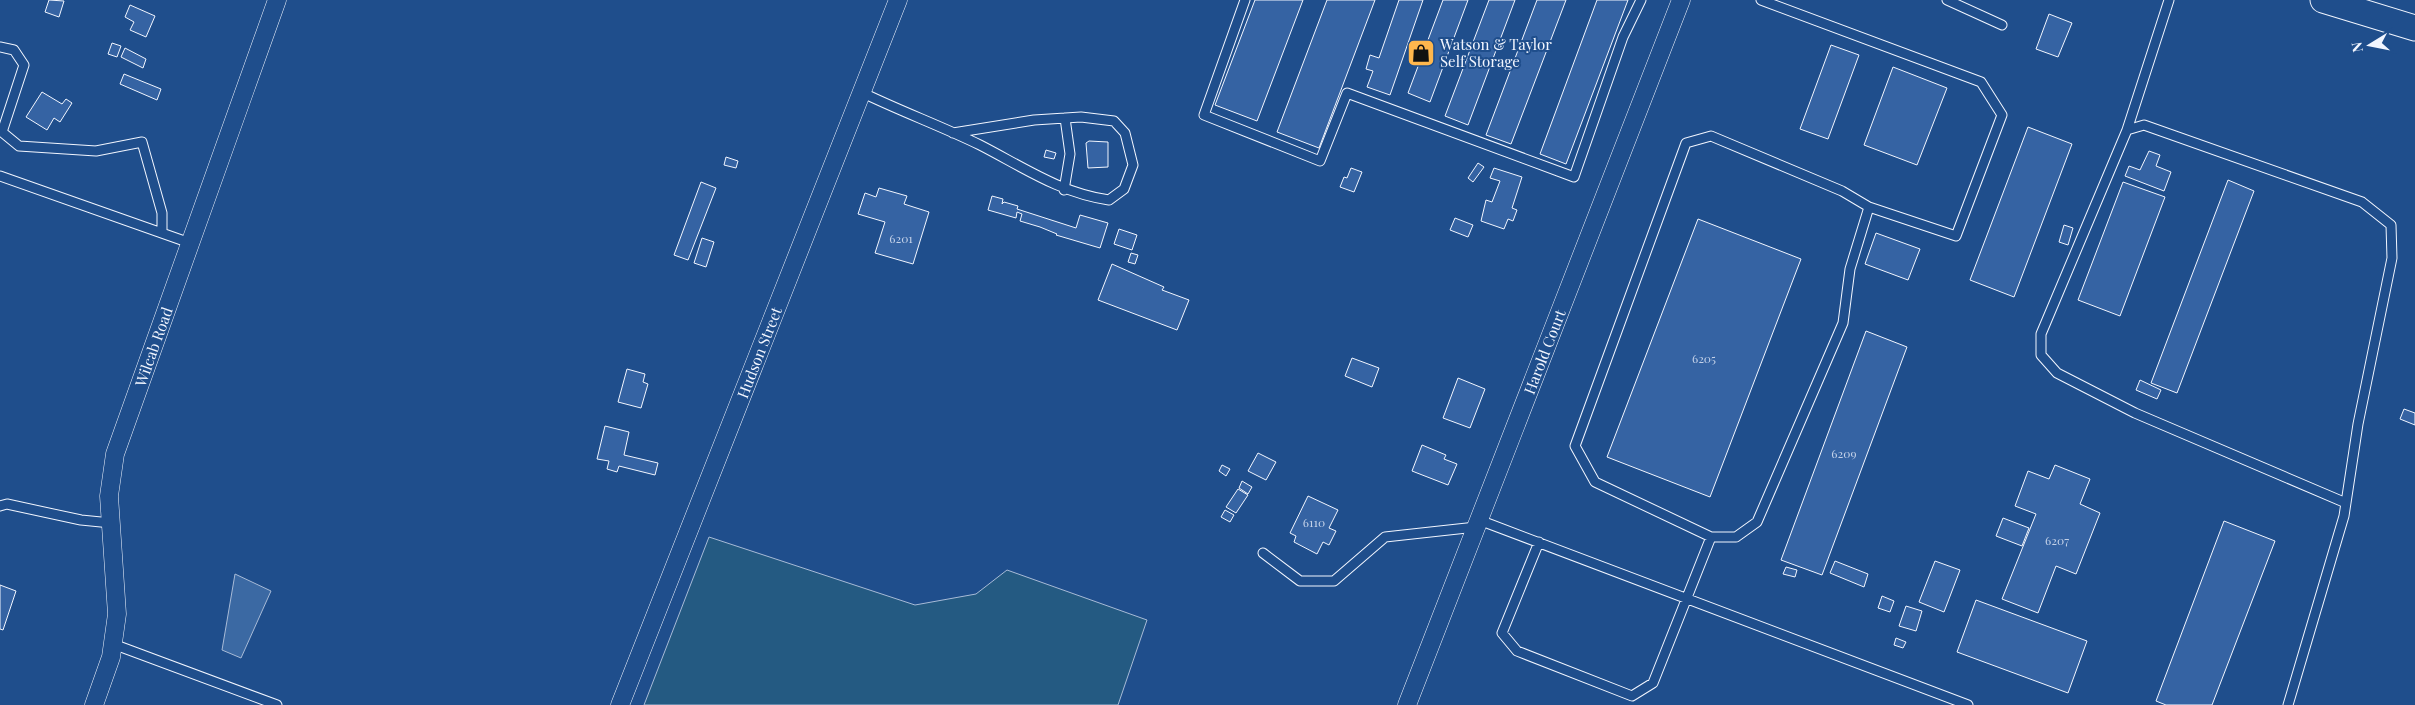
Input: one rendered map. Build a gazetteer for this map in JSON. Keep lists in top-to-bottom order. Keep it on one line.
{"streets":{"street":["Wilcab Road","Hudson Street","Harold Court"]},"places":{"shop":["Watson & Taylor Self Storage"]},"house_numbers":["6201","6205","6209","6110","6207"],"north":"left"}
